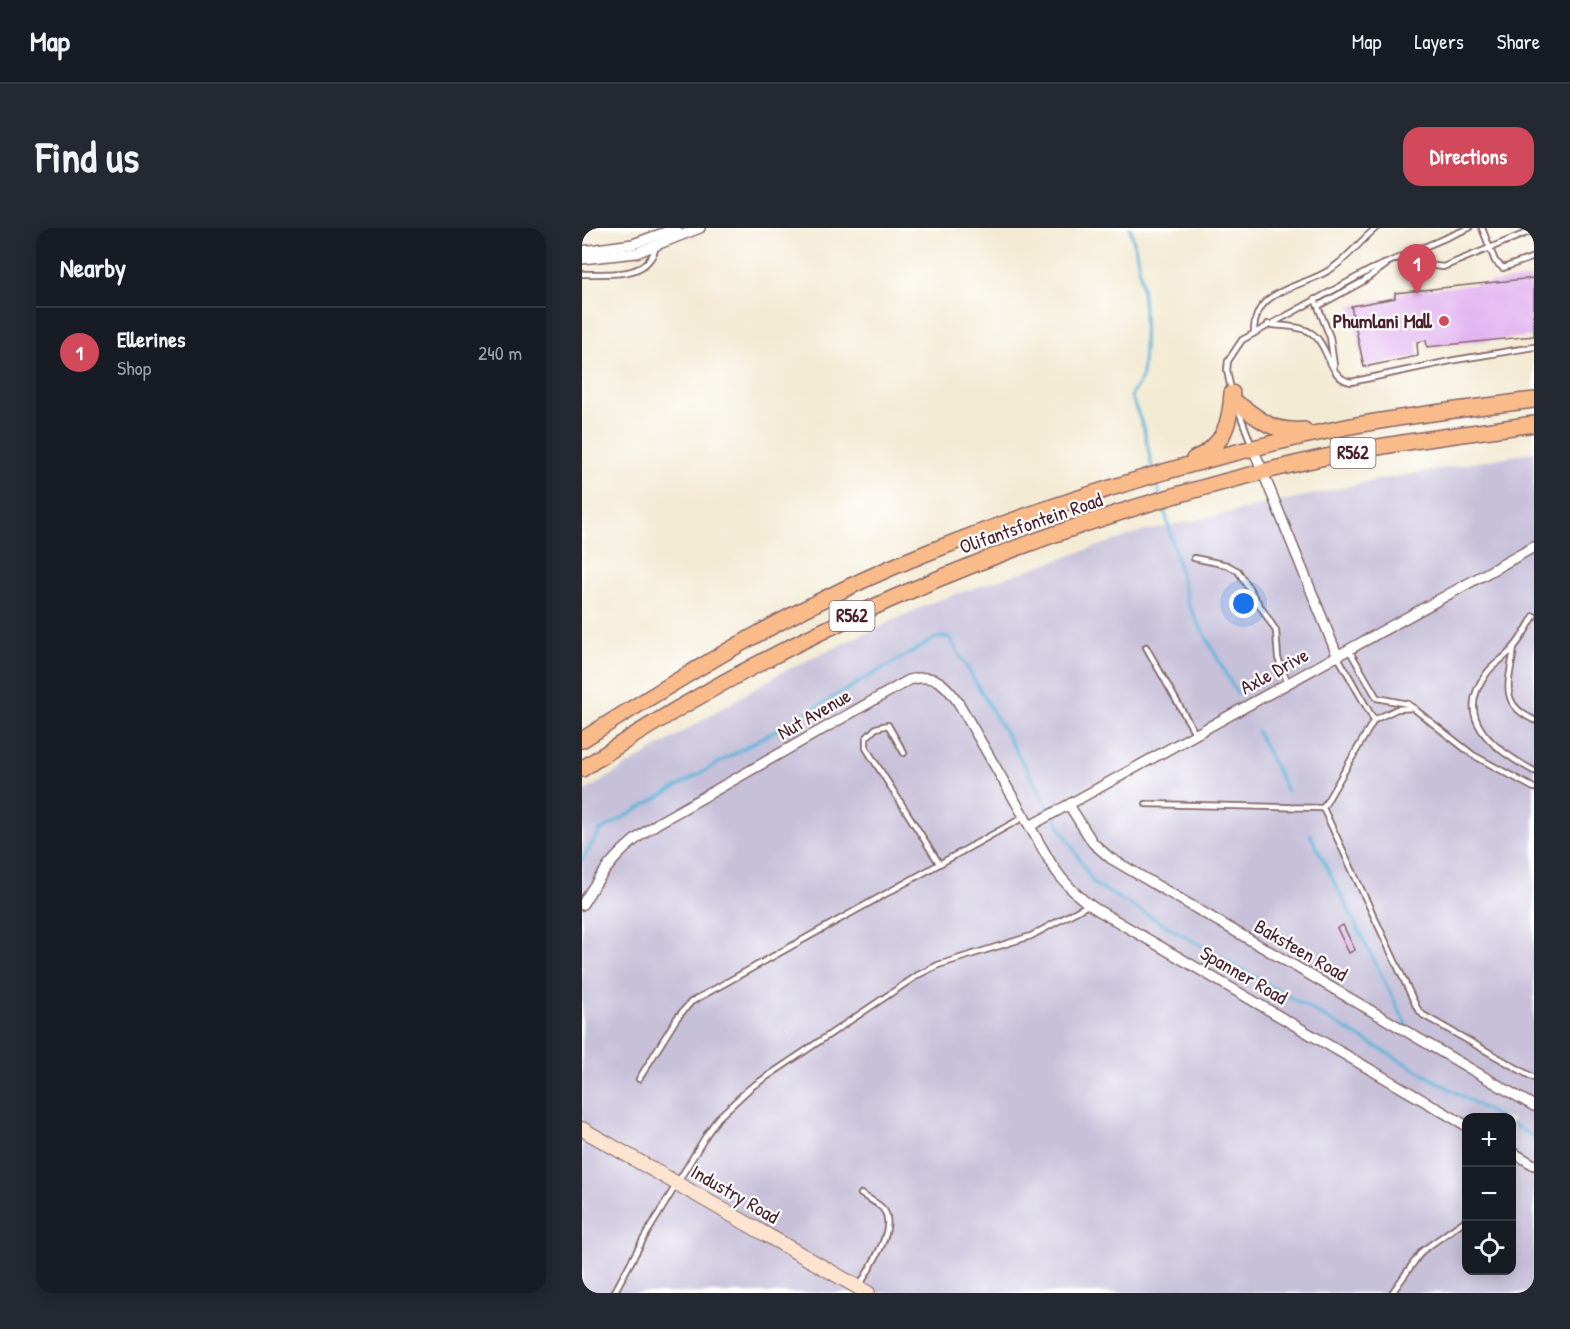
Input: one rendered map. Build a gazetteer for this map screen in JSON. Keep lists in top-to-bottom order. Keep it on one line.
{"streets":{"main road":["R562","Olifantsfontein Road"],"street":["Axle Drive","Nut Avenue","Baksteen Road","Spanner Road","Industry Road"]},"crossings":[["Axle Drive","Nut Avenue"],["Axle Drive","Baksteen Road"],["Axle Drive","Spanner Road"],["Nut Avenue","Spanner Road"]],"places":["Phumlani Mall"],"page":{"header":"Map","nav":["Map","Layers","Share"],"buttons":"Directions","title":"Find us","heading":"Nearby","pins":"1","list":[{"mark":"1","name":"Ellerines","note":"Shop","value":"240 m"}],"map_buttons":["+","−"]}}
